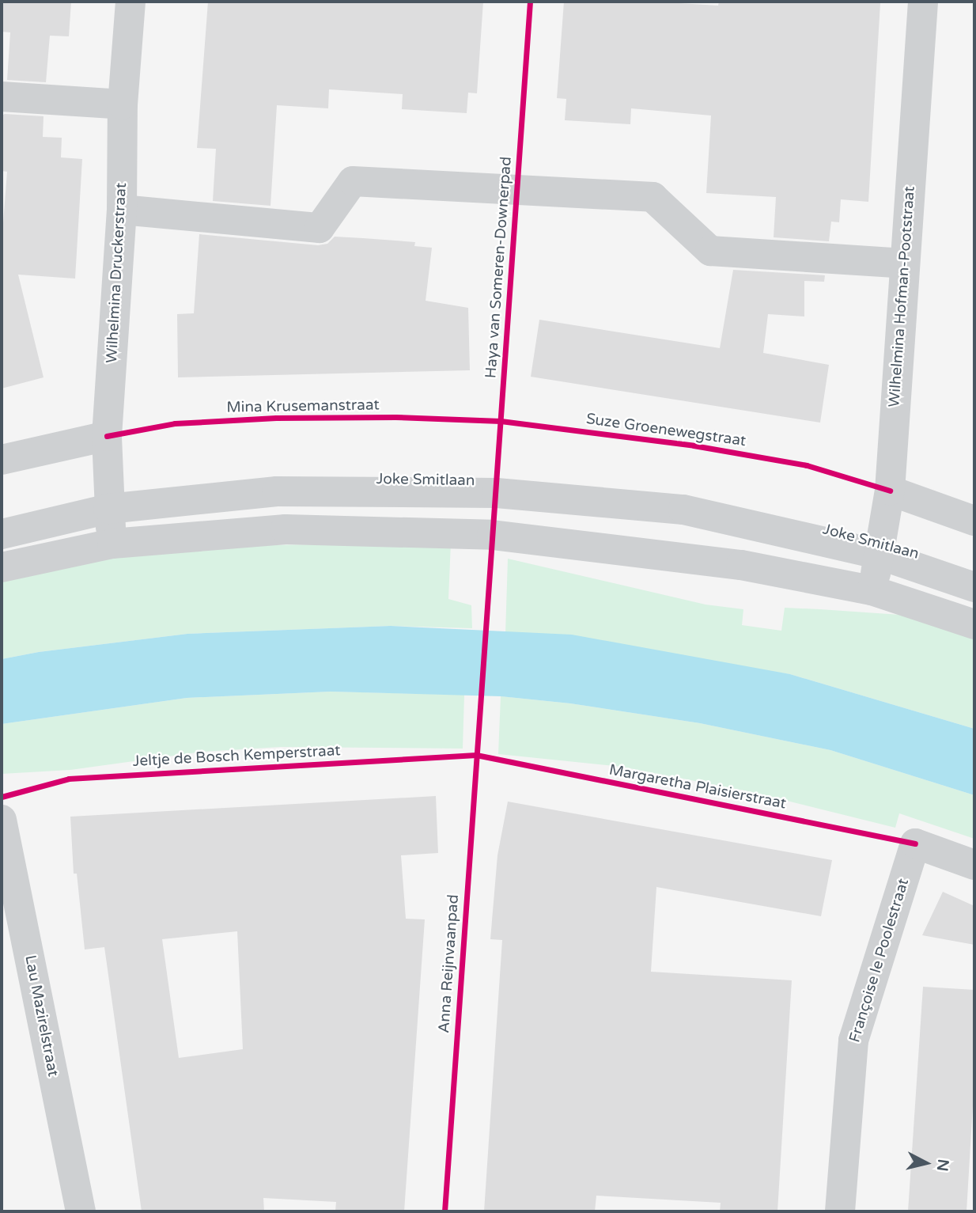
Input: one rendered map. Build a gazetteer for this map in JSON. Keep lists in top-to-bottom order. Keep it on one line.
{"streets":{"street":["Wilhelmina Druckerstraat","Wilhelmina Hofman-Pootstraat","Joke Smitlaan","Françoise le Poolestraat","Lau Mazirelstraat"],"cycle path":["Haya van Someren-Downerpad","Mina Krusemanstraat","Jeltje de Bosch Kemperstraat"]},"crossings":[["Wilhelmina Druckerstraat","Joke Smitlaan"],["Wilhelmina Hofman-Pootstraat","Joke Smitlaan"]],"north":"right"}
